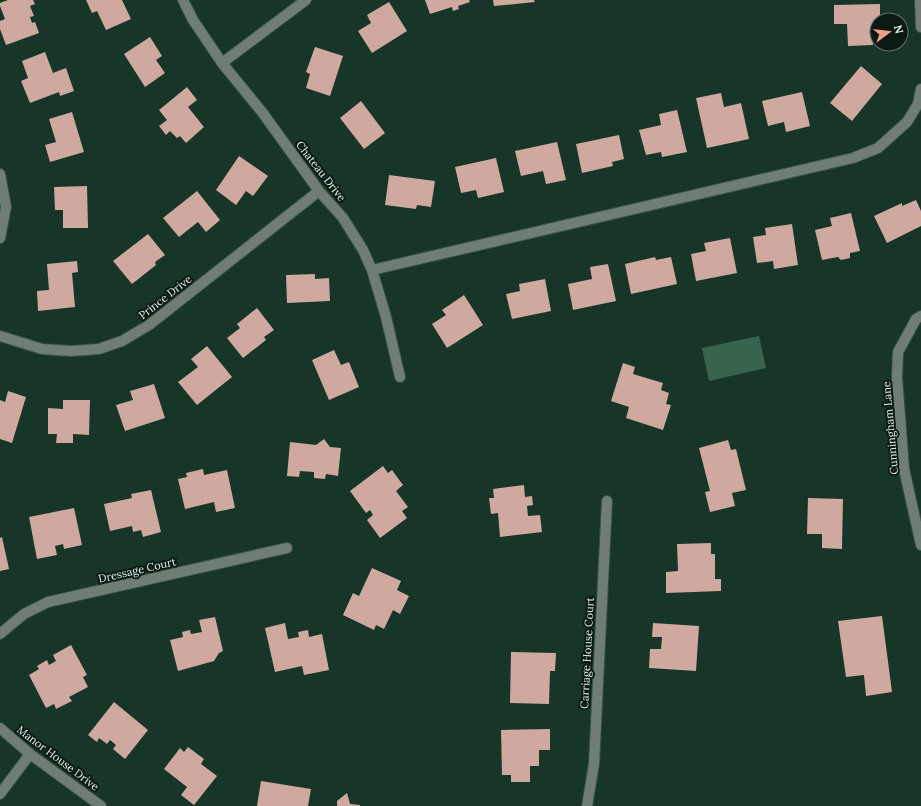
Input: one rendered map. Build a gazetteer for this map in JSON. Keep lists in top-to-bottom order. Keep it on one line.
{"streets":{"street":["Chateau Drive","Prince Drive","Cunningham Lane","Dressage Court","Carriage House Court","Manor House Drive"]},"crossings":[["Chateau Drive","Prince Drive"]],"north":"right"}
